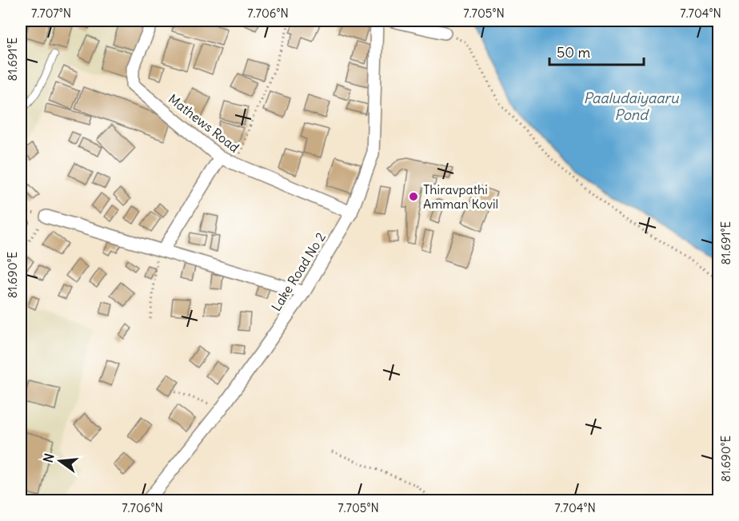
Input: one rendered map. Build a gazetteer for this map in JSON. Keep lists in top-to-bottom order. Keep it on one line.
{"streets":{"street":["Mathews Road","Lake Road No 2"]},"crossings":[["Mathews Road","Lake Road No 2"]],"water":["Paaludaiyaaru Pond"],"places":["Thiravpathi Amman Kovil"],"scale_bar":"50 m","north":"left","coordinates":["7.707°N","7.706°N","7.705°N","7.704°N","81.691°E","81.690°E"]}
